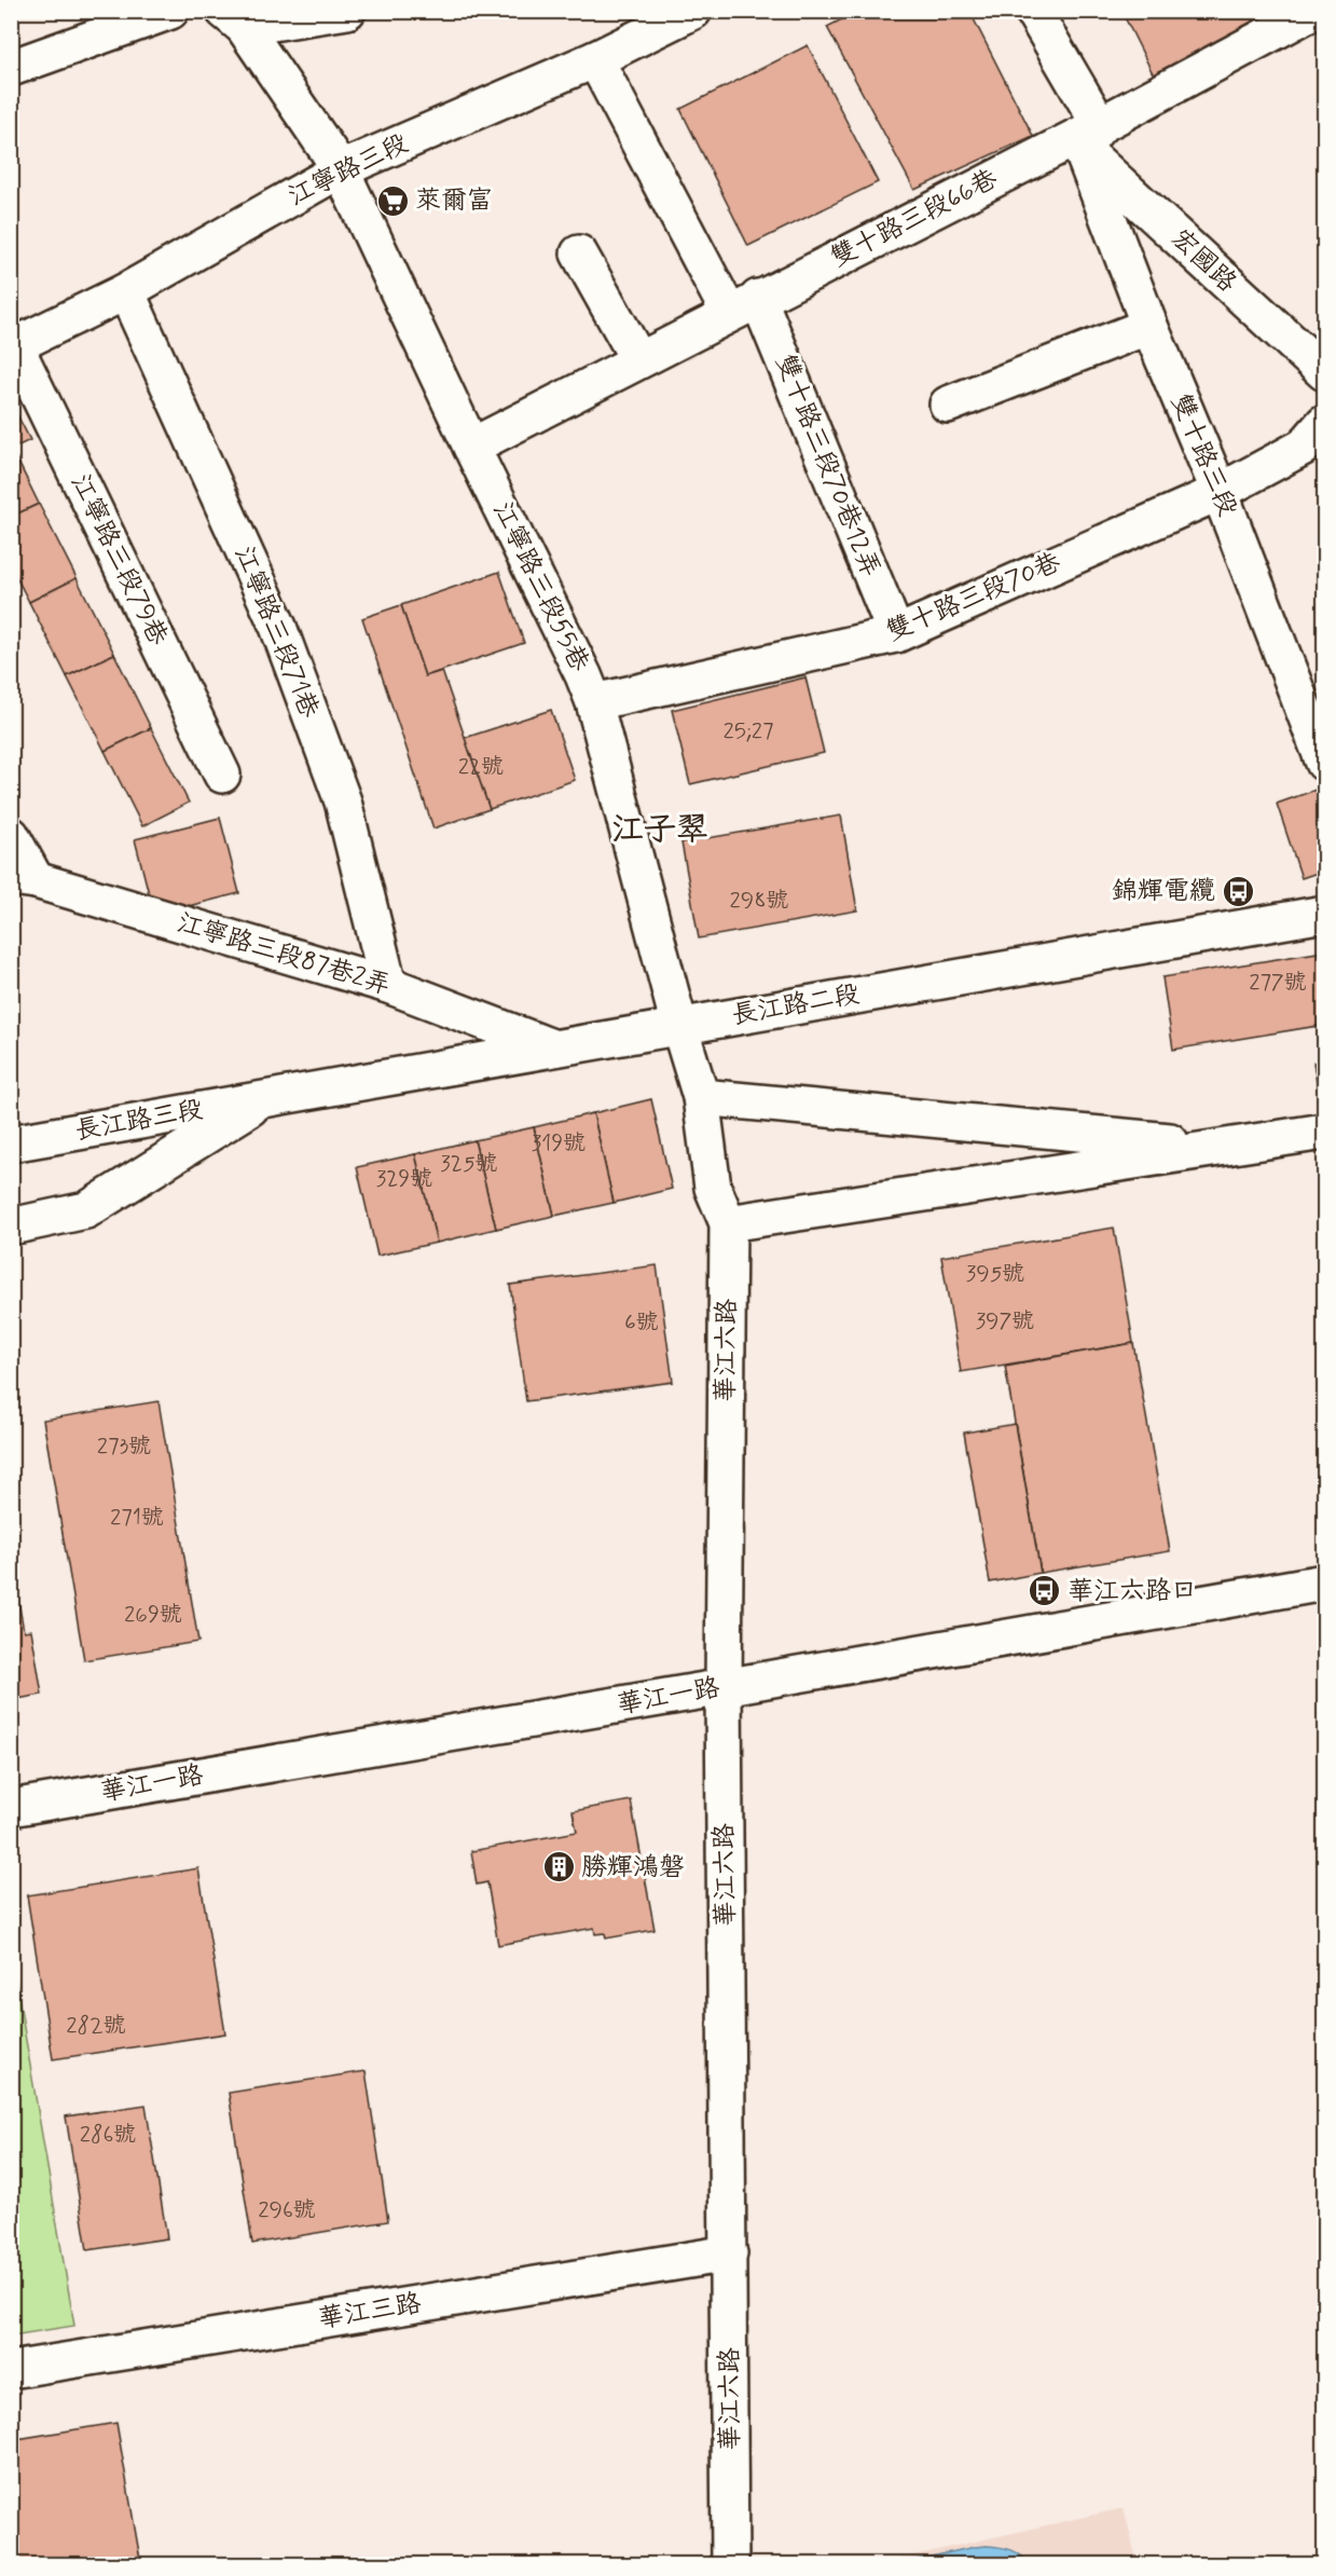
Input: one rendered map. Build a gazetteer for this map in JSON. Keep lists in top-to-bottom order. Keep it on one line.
{"streets":{"street":["江寧路三段","雙十路三段66巷","宏國路","雙十路三段","雙十路三段70巷12弄","江寧路三段79巷","江寧路三段55巷","雙十路三段70巷","江寧路三段71巷","江寧路三段87巷2弄","長江路二段","長江路三段","華江六路","華江一路","華江三路"]},"crossings":[["江寧路三段","雙十路三段70巷12弄"],["江寧路三段","江寧路三段79巷"],["江寧路三段","江寧路三段55巷"],["江寧路三段","江寧路三段71巷"],["雙十路三段66巷","宏國路"],["雙十路三段66巷","雙十路三段"],["雙十路三段66巷","雙十路三段70巷12弄"],["雙十路三段66巷","江寧路三段55巷"],["宏國路","雙十路三段"],["雙十路三段","雙十路三段70巷"],["雙十路三段70巷12弄","雙十路三段70巷"],["江寧路三段55巷","雙十路三段70巷"],["江寧路三段55巷","長江路二段"],["江寧路三段55巷","華江六路"],["江寧路三段71巷","江寧路三段87巷2弄"],["江寧路三段87巷2弄","長江路二段"],["長江路二段","長江路三段"],["華江六路","華江一路"],["華江六路","華江三路"]],"districts":["江子翠"],"places":{"supermarket":["萊爾富"],"bus stop":["錦輝電纜","華江六路口"],"building":["勝輝鴻磐"]},"house_numbers":["25;27","22號","298號","277號","319號","325號","329號","395號","397號","6號","273號","271號","269號","282號","286號","296號"]}
